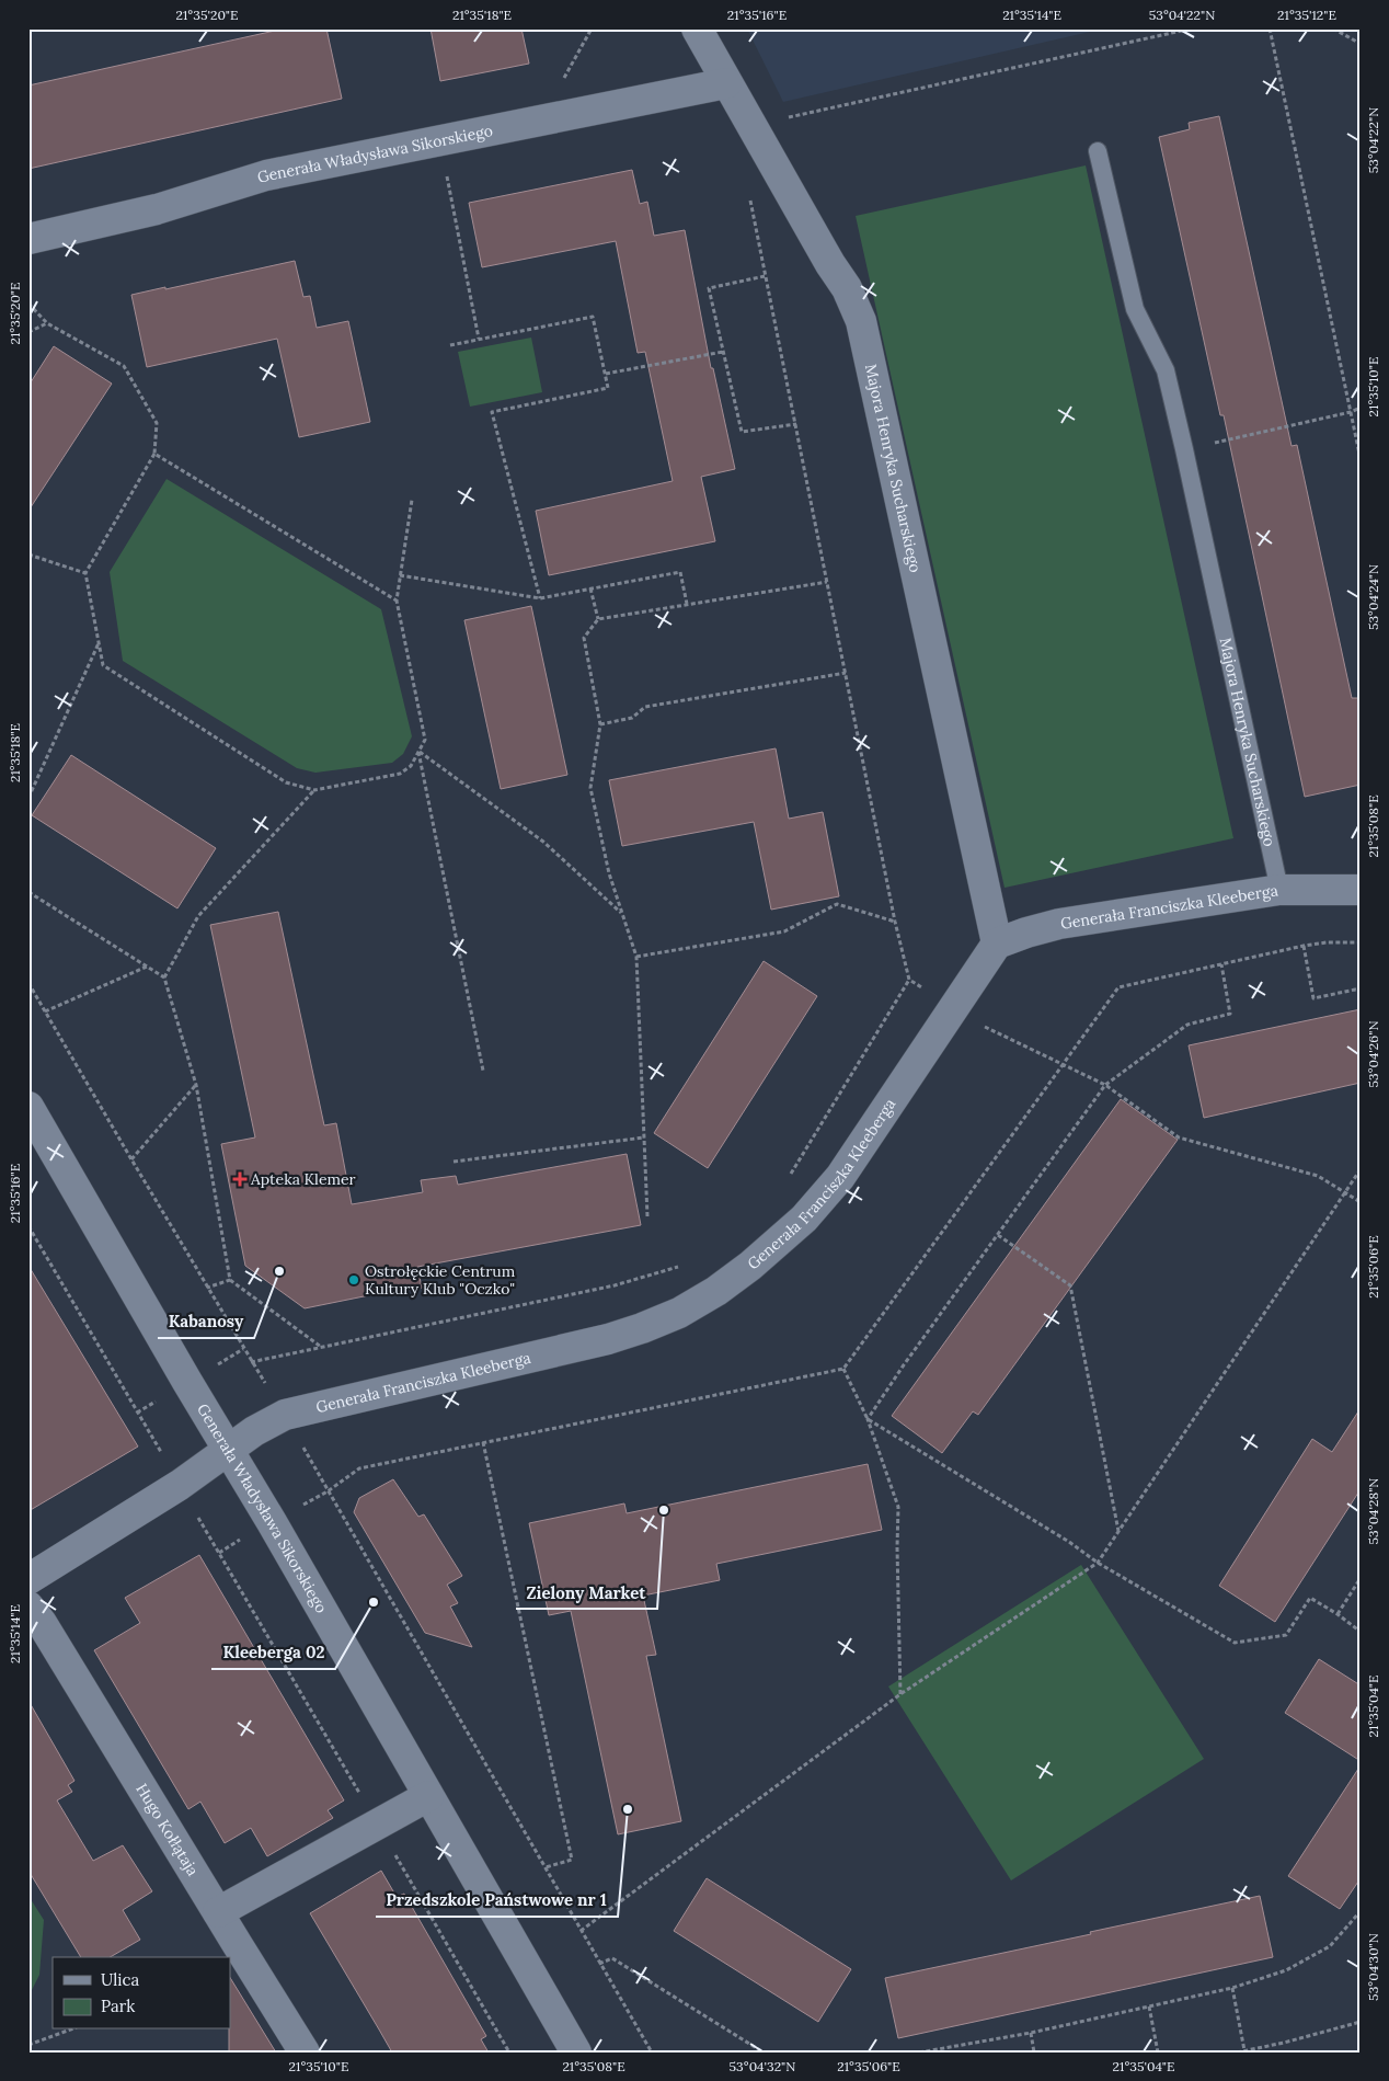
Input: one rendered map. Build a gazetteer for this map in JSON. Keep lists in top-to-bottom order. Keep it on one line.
{"streets":{"street":["Generała Władysława Sikorskiego","Majora Henryka Sucharskiego","Generała Franciszka Kleeberga","Hugo Kołłątaja"]},"crossings":[["Generała Władysława Sikorskiego","Majora Henryka Sucharskiego"],["Generała Władysława Sikorskiego","Generała Franciszka Kleeberga"],["Majora Henryka Sucharskiego","Generała Franciszka Kleeberga"]],"places":{"health":["Apteka Klemer"],"other":["Kabanosy","Ostrołęckie Centrum Kultury Klub \"Oczko\"","Zielony Market","Kleeberga 02","Przedszkole Państwowe nr 1"]},"legend":["Ulica","Park"],"coordinates":["21°35'20\"E","21°35'18\"E","21°35'16\"E","21°35'14\"E","53°04'22\"N","21°35'12\"E","21°35'10\"E","53°04'24\"N","21°35'08\"E","53°04'26\"N","21°35'06\"E","53°04'28\"N","21°35'04\"E","53°04'30\"N","53°04'32\"N"]}
